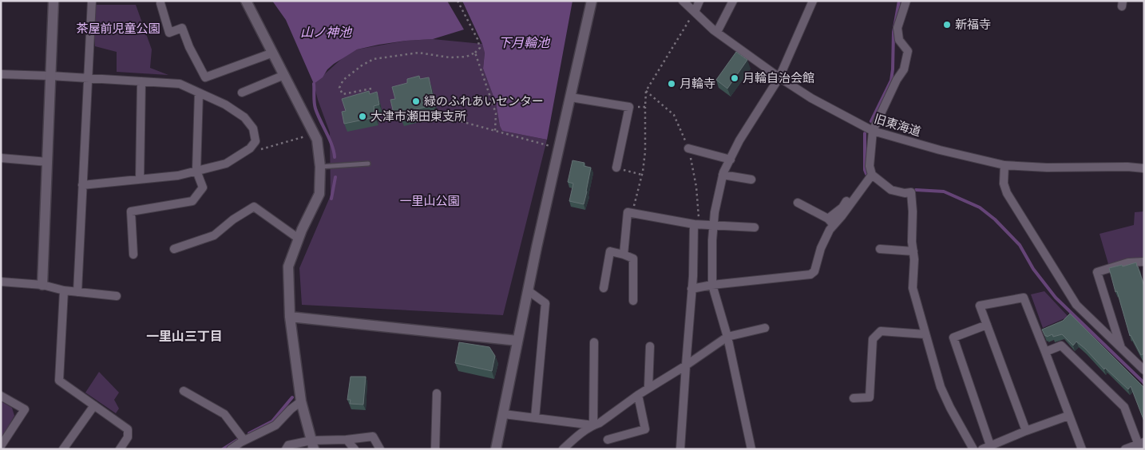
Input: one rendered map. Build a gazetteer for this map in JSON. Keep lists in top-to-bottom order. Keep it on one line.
{"streets":{"street":["旧東海道"]},"districts":["一里山三丁目"],"water":["山ノ神池","下月輪池"],"parks":["茶屋前児童公園","一里山公園"],"places":["新福寺","月輪自治会館","月輪寺","緑のふれあいセンター","大津市瀬田東支所"]}
